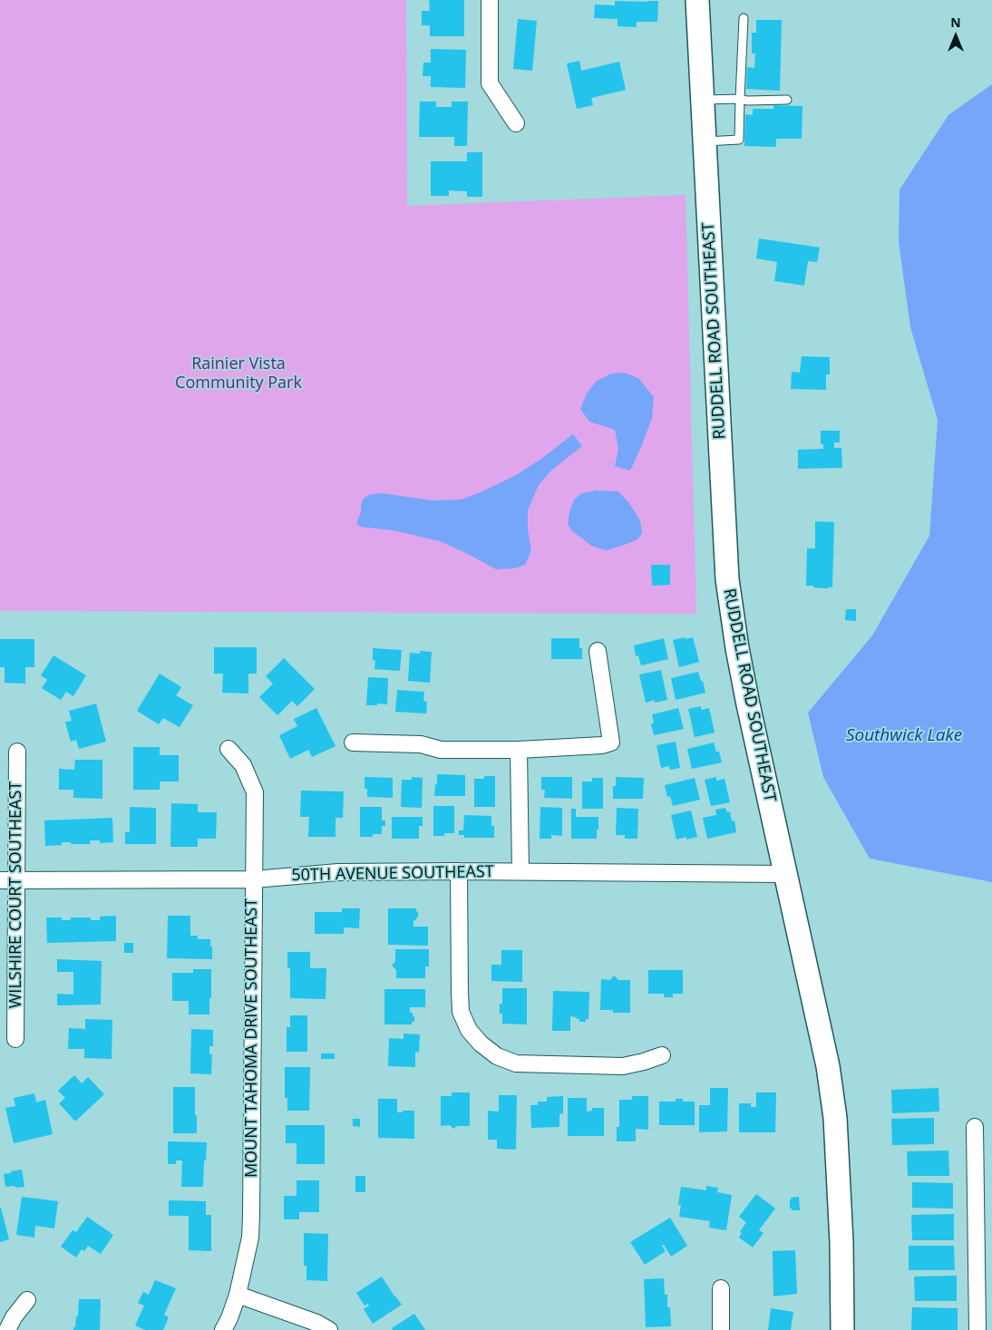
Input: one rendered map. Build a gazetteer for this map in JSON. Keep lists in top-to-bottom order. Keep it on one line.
{"streets":{"main road":["RUDDELL ROAD SOUTHEAST"],"street":["50TH AVENUE SOUTHEAST","WILSHIRE COURT SOUTHEAST","MOUNT TAHOMA DRIVE SOUTHEAST"]},"crossings":[["RUDDELL ROAD SOUTHEAST","50TH AVENUE SOUTHEAST"],["50TH AVENUE SOUTHEAST","WILSHIRE COURT SOUTHEAST"],["50TH AVENUE SOUTHEAST","MOUNT TAHOMA DRIVE SOUTHEAST"]],"water":["Southwick Lake"],"parks":["Rainier Vista Community Park"],"north":"top"}
